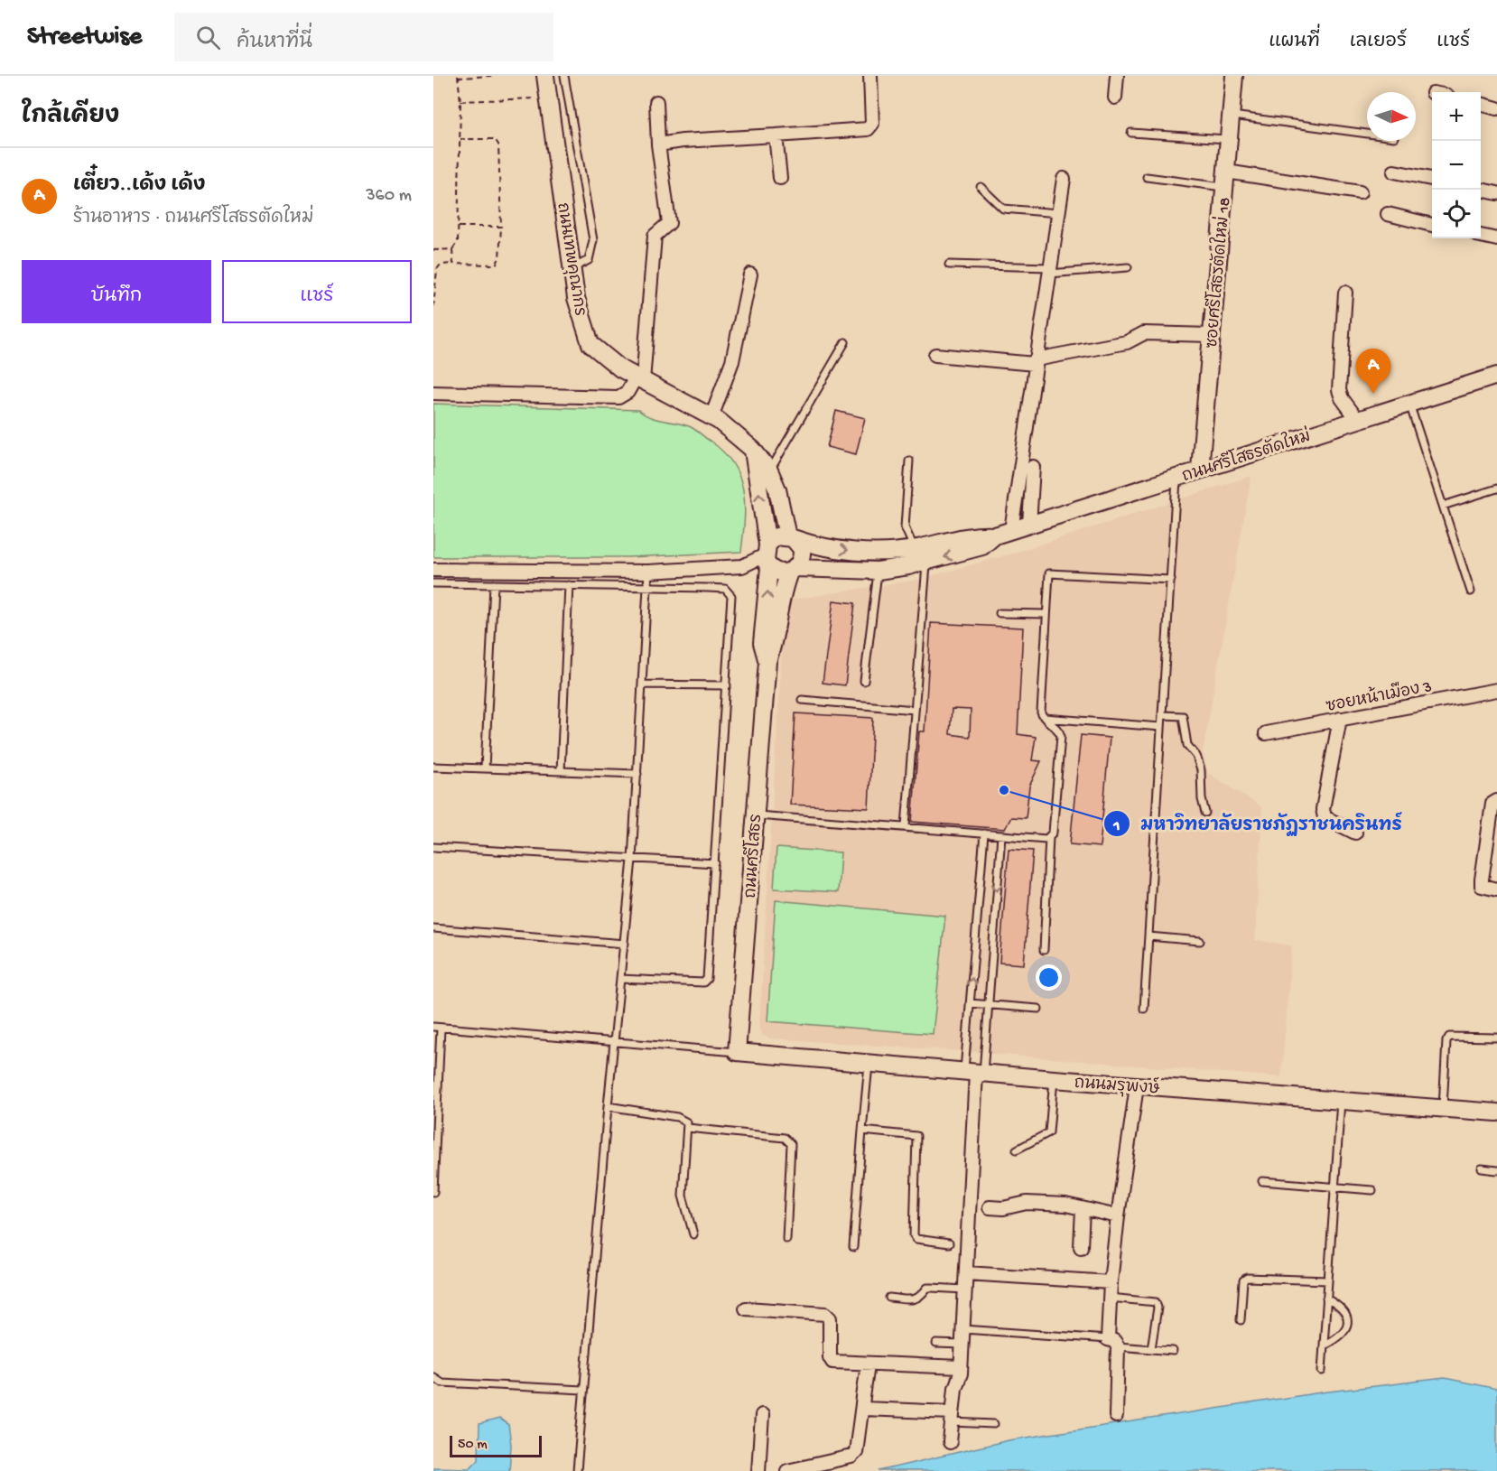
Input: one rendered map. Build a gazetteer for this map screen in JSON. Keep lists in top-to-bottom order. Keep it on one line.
{"streets":{"main road":["ถนนเทพคุณากร","ซอยศรีโสธรตัดใหม่ 18","ถนนศรีโสธรตัดใหม่","ถนนศรีโสธร","ถนนมรุพงษ์"],"street":["ซอยหน้าเมือง 3"]},"crossings":[["ถนนเทพคุณากร","ถนนศรีโสธรตัดใหม่"],["ถนนเทพคุณากร","ถนนศรีโสธร"],["ซอยศรีโสธรตัดใหม่ 18","ถนนศรีโสธรตัดใหม่"],["ถนนศรีโสธรตัดใหม่","ถนนศรีโสธร"],["ถนนศรีโสธร","ถนนมรุพงษ์"]],"places":["มหาวิทยาลัยราชภัฏราชนครินทร์"],"scale_bar":"50 m","north":"right","page":{"header":"Streetwise","search":"ค้นหาที่นี่","nav":["แผนที่","เลเยอร์","แชร์"],"heading":"ใกล้เคียง","map_buttons":["+","−"],"list":[{"mark":"A","name":"เตี๋ยว..เด้ง เด้ง","note":"ร้านอาหาร · ถนนศรีโสธรตัดใหม่","value":"360 m"}],"buttons":["บันทึก","แชร์"],"pins":"A","scale":"50 m"}}
